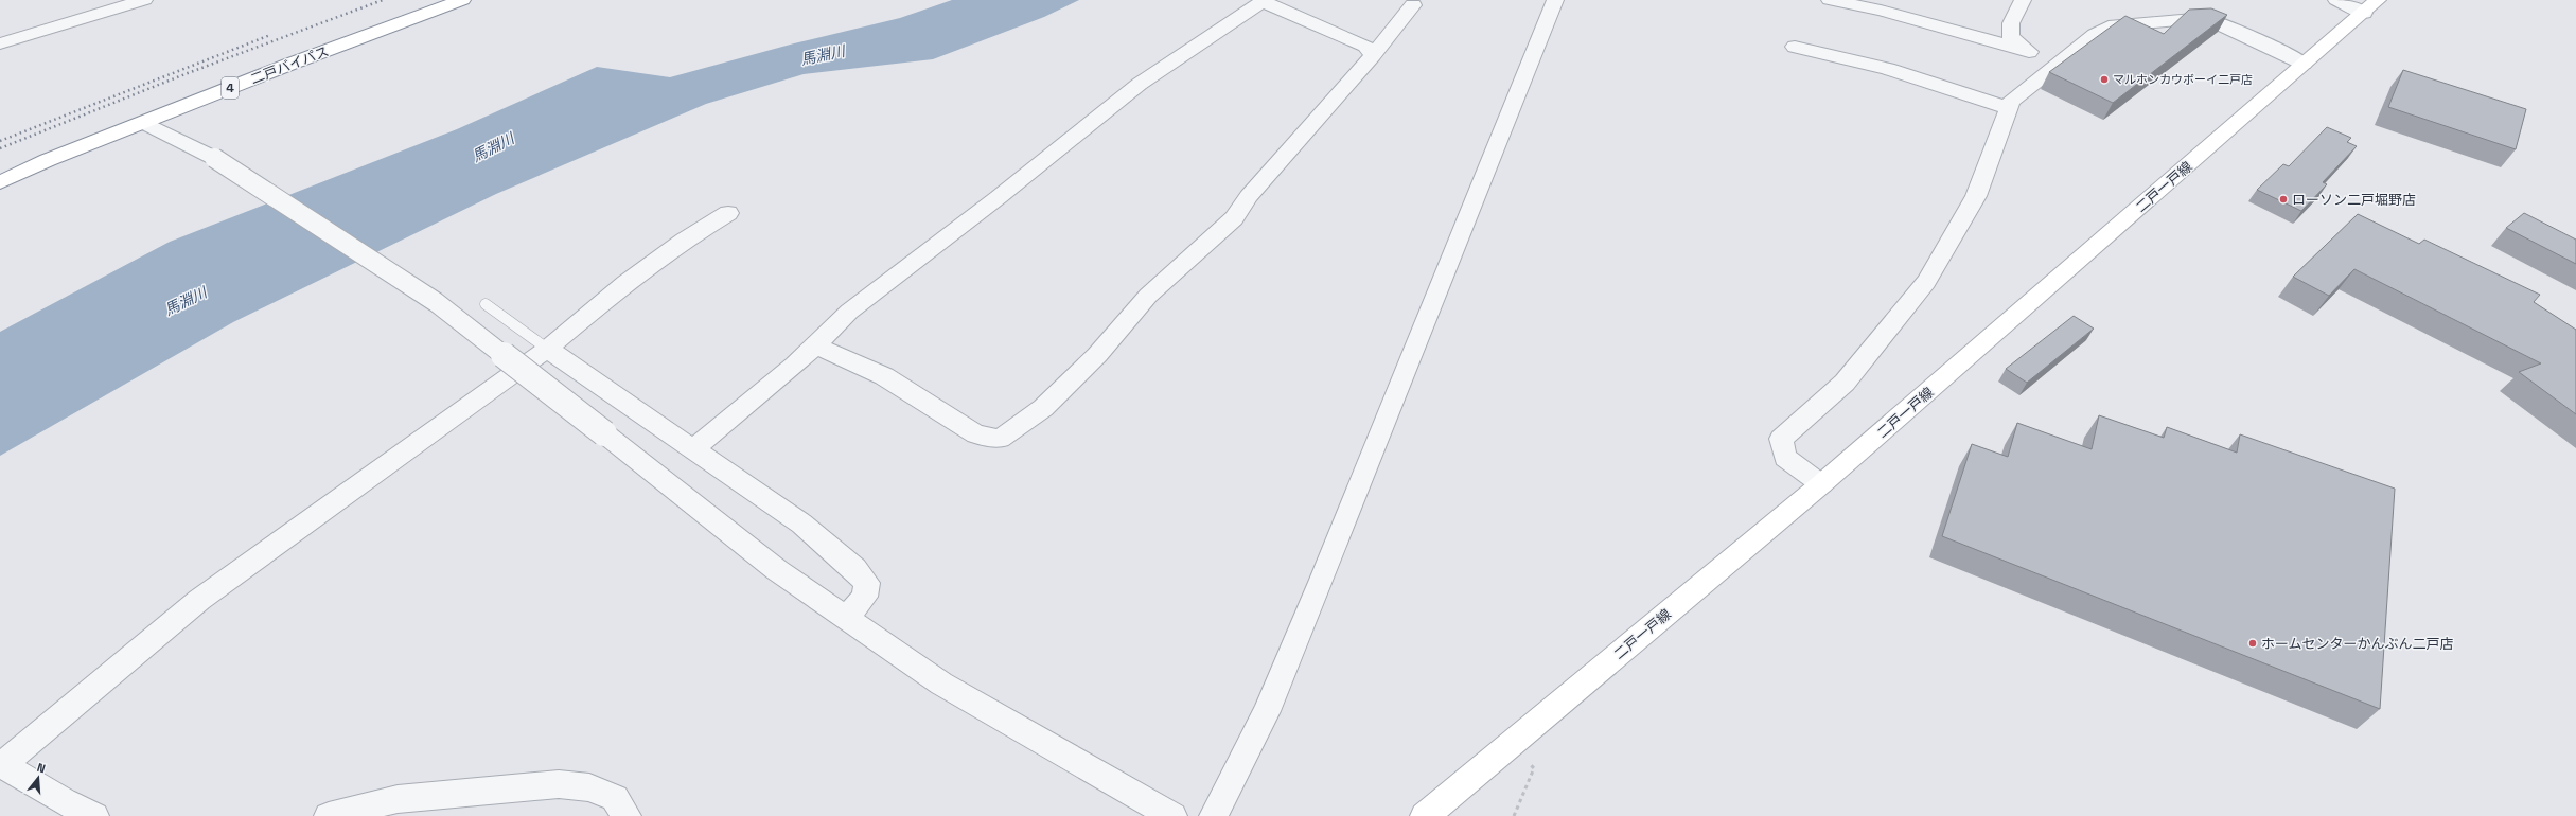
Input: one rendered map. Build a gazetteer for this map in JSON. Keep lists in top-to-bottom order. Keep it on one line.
{"streets":{"main road":["二戸バイパス","4","二戸一戸線"]},"water":["馬淵川"],"places":["マルホンカウボーイ二戸店","ローソン二戸堀野店","ホームセンターかんぶん二戸店"],"north":"top"}
